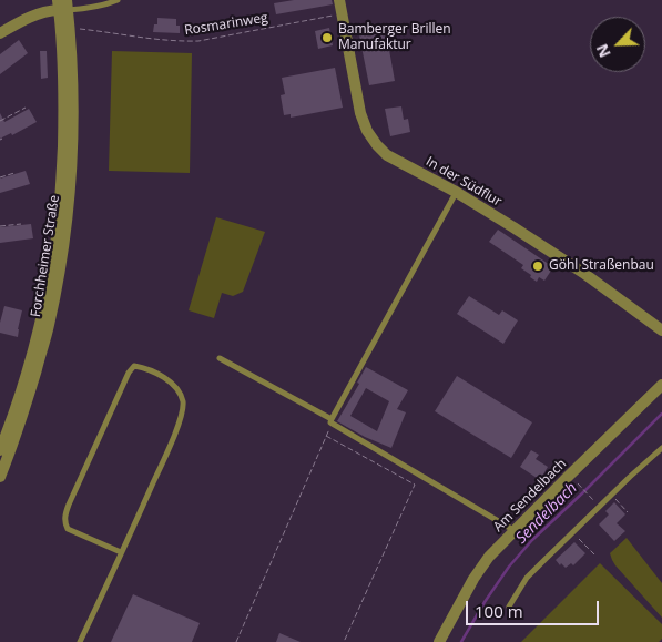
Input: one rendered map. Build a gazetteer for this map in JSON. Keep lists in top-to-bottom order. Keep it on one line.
{"streets":{"street":["In der Südflur","Forchheimer Straße","Am Sendelbach"],"path":["Rosmarinweg"]},"crossings":[["Rosmarinweg","In der Südflur"]],"water":["Sendelbach"],"places":["Bamberger Brillen Manufaktur","Göhl Straßenbau"],"scale_bar":"100 m","north":"bottom left"}
